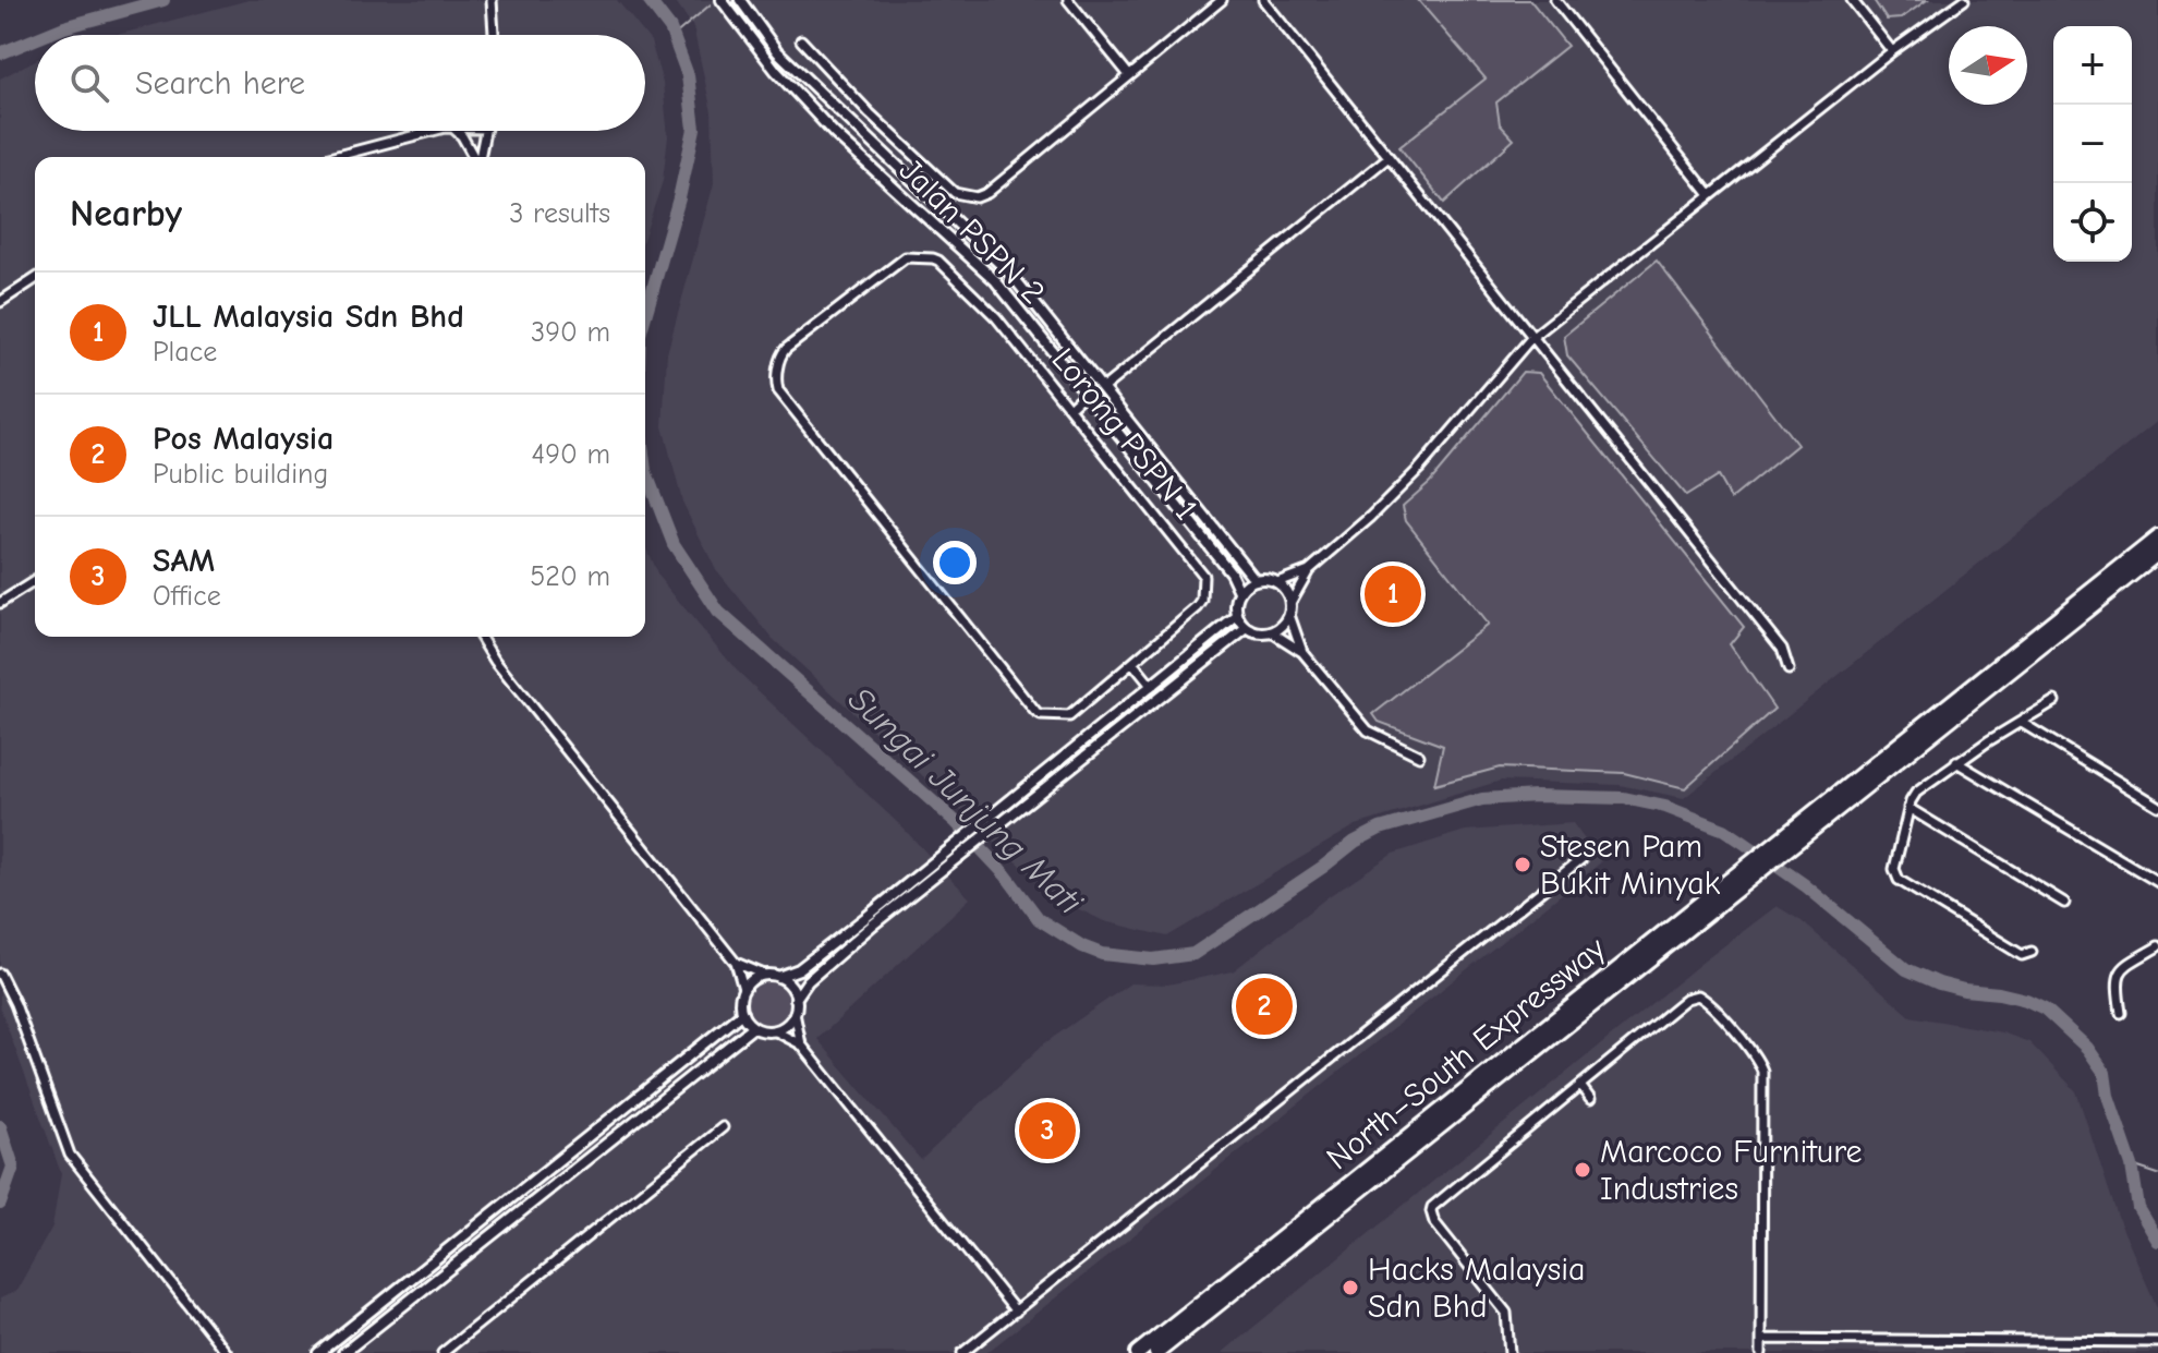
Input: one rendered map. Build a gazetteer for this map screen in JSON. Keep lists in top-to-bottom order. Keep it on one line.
{"streets":{"highway":["North–South Expressway"],"street":["Jalan PSPN 2","Lorong PSPN 1"]},"water":["Sungai Junjung Mati"],"places":["Stesen Pam Bukit Minyak","Marcoco Furniture Industries","Hacks Malaysia Sdn Bhd"],"north":"right","page":{"map_buttons":["+","−"],"search":"Search here","heading":["Nearby","3 results"],"list":[{"mark":"1","name":"JLL Malaysia Sdn Bhd","note":"Place","value":"390 m"},{"mark":"2","name":"Pos Malaysia","note":"Public building","value":"490 m"},{"mark":"3","name":"SAM","note":"Office","value":"520 m"}],"pins":["1","2","3"]}}
